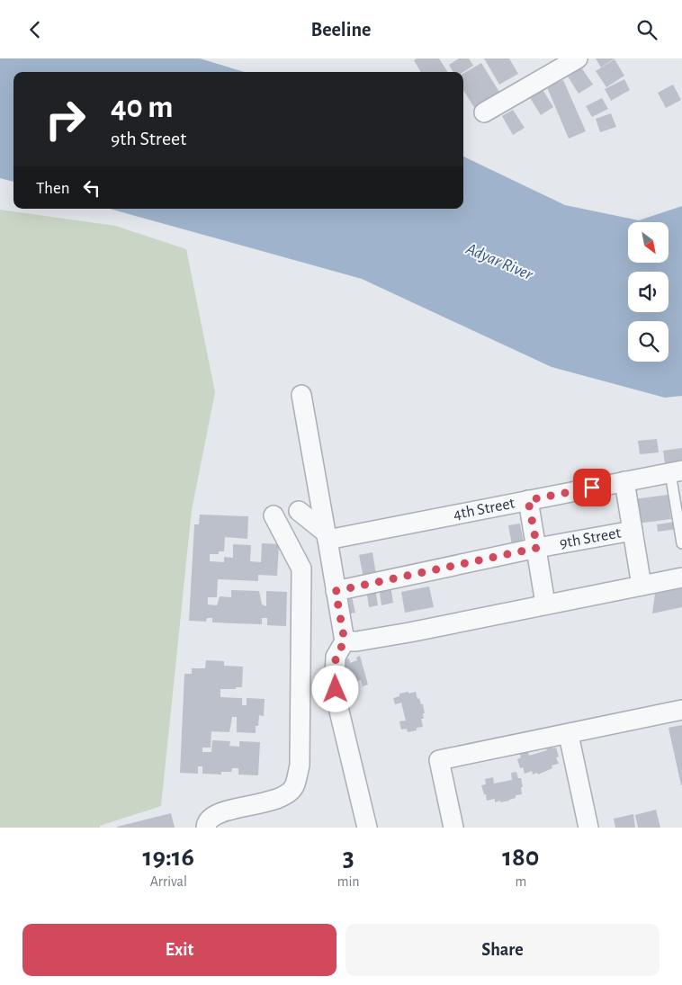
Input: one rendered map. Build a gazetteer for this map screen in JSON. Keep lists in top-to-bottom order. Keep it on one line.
{"streets":{"street":["4th Street","9th Street"]},"water":["Adyar River"],"north":"bottom right","page":{"header":"Beeline","turn":["40 m","9th Street"],"then":"Then","eta":["19:16","Arrival","3","min","180","m"],"buttons":["Exit","Share"]}}
